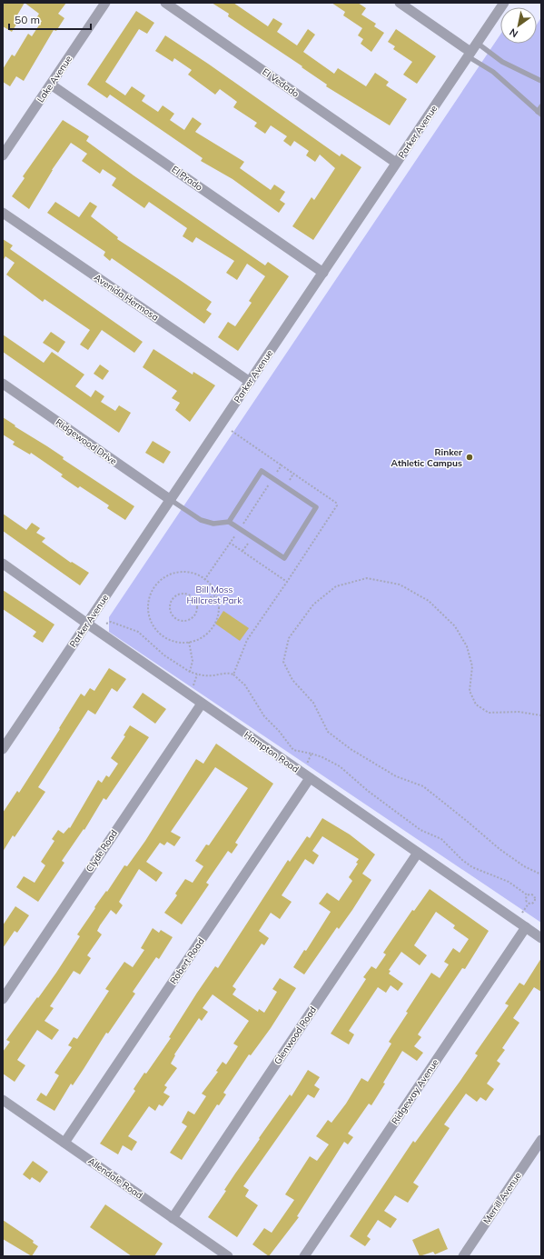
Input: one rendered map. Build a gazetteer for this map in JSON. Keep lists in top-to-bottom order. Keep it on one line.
{"streets":{"street":["Lake Avenue","El Vedado","Parker Avenue","El Prado","Avenida Hermosa","Ridgewood Drive","Hampton Road","Clyde Road","Robert Road","Glenwood Road","Ridgeway Avenue","Allendale Road","Merrill Avenue"]},"crossings":[["Lake Avenue","El Prado"],["El Vedado","Parker Avenue"],["Parker Avenue","El Prado"],["Parker Avenue","Avenida Hermosa"],["Parker Avenue","Ridgewood Drive"],["Parker Avenue","Hampton Road"],["Hampton Road","Clyde Road"],["Hampton Road","Robert Road"],["Hampton Road","Glenwood Road"],["Hampton Road","Ridgeway Avenue"],["Robert Road","Allendale Road"],["Glenwood Road","Allendale Road"]],"parks":["Bill Moss Hillcrest Park"],"places":["Rinker Athletic Campus"],"scale_bar":"50 m","north":"bottom left"}
